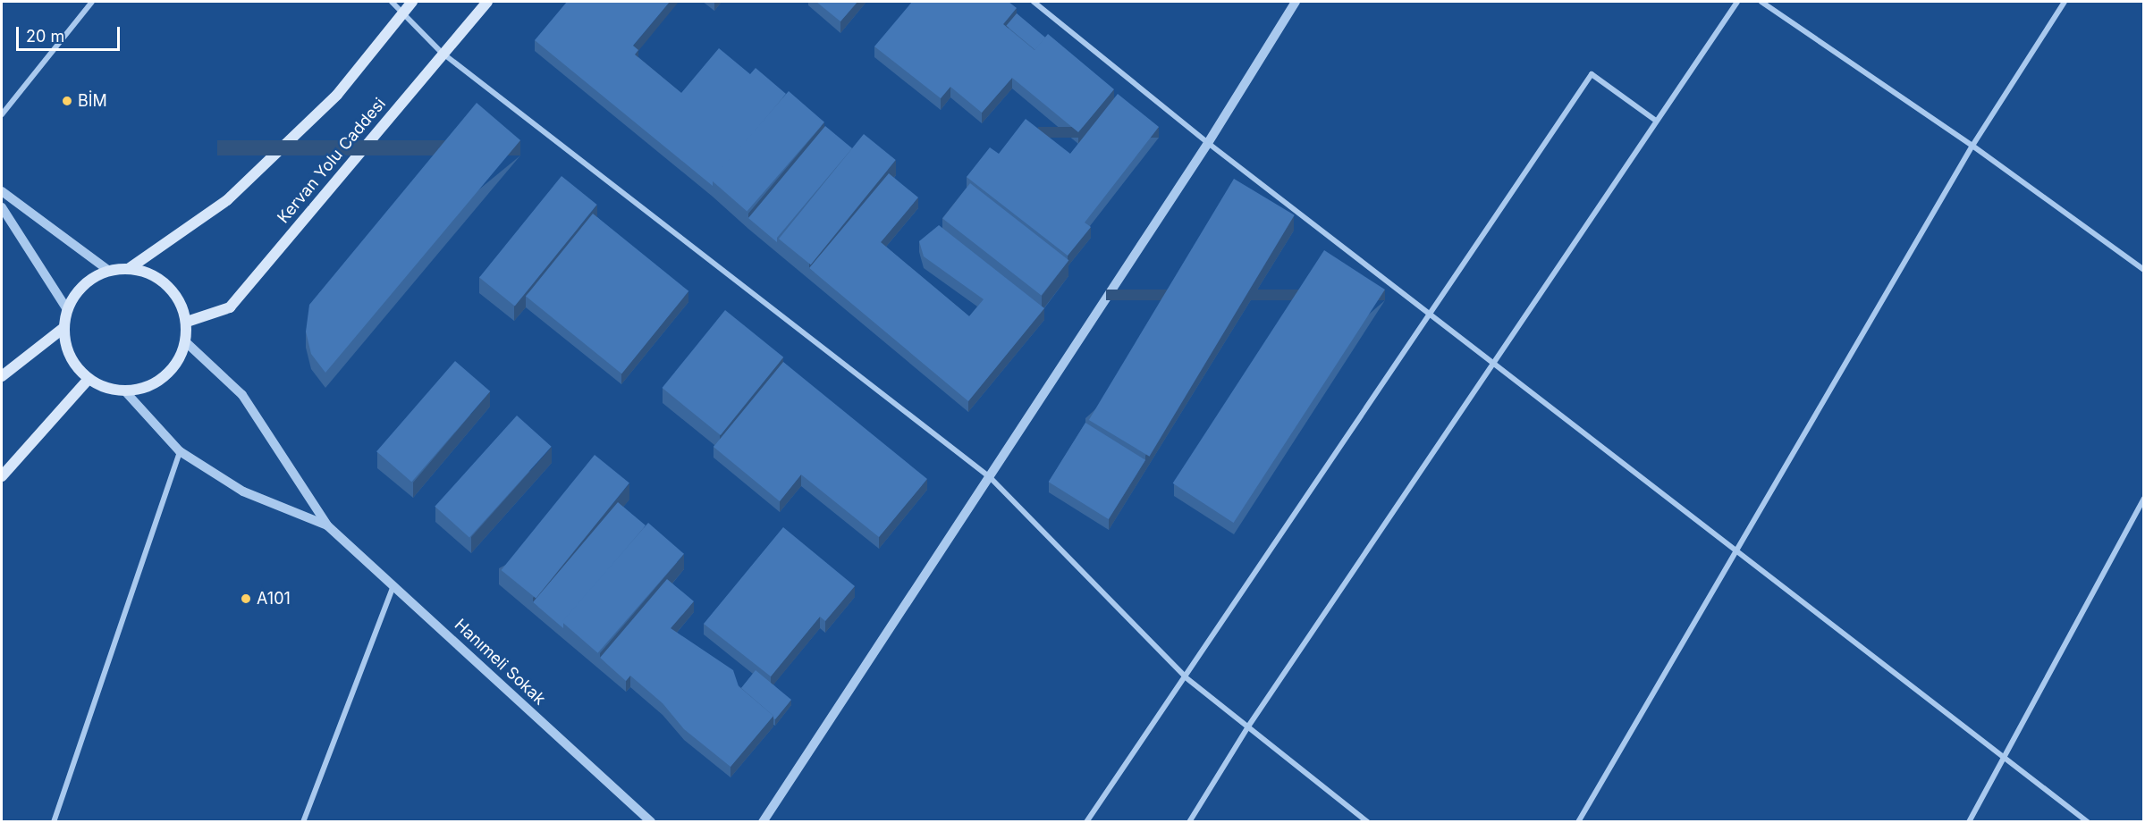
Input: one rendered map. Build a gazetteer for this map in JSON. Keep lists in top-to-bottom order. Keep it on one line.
{"streets":{"main road":["Kervan Yolu Caddesi"],"street":["Hanımeli Sokak"]},"places":["BİM","A101"],"scale_bar":"20 m"}
